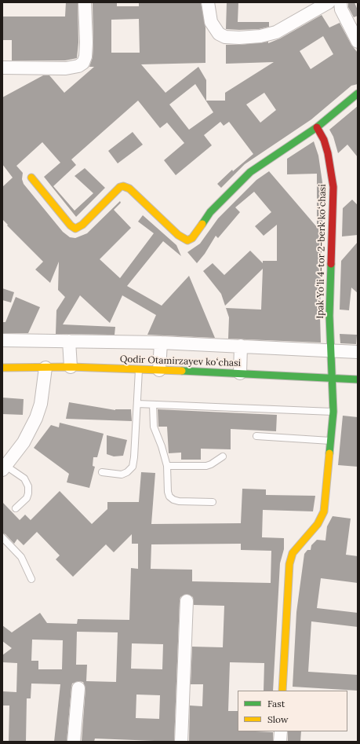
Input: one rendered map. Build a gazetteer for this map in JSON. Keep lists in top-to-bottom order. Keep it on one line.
{"streets":{"street":["Ipak Yoʻli 4-tor 2-berk koʻchasi","Qodir Otamirzayev koʻchasi"]},"crossings":[["Ipak Yoʻli 4-tor 2-berk koʻchasi","Qodir Otamirzayev koʻchasi"]],"legend":["Fast","Slow"]}
